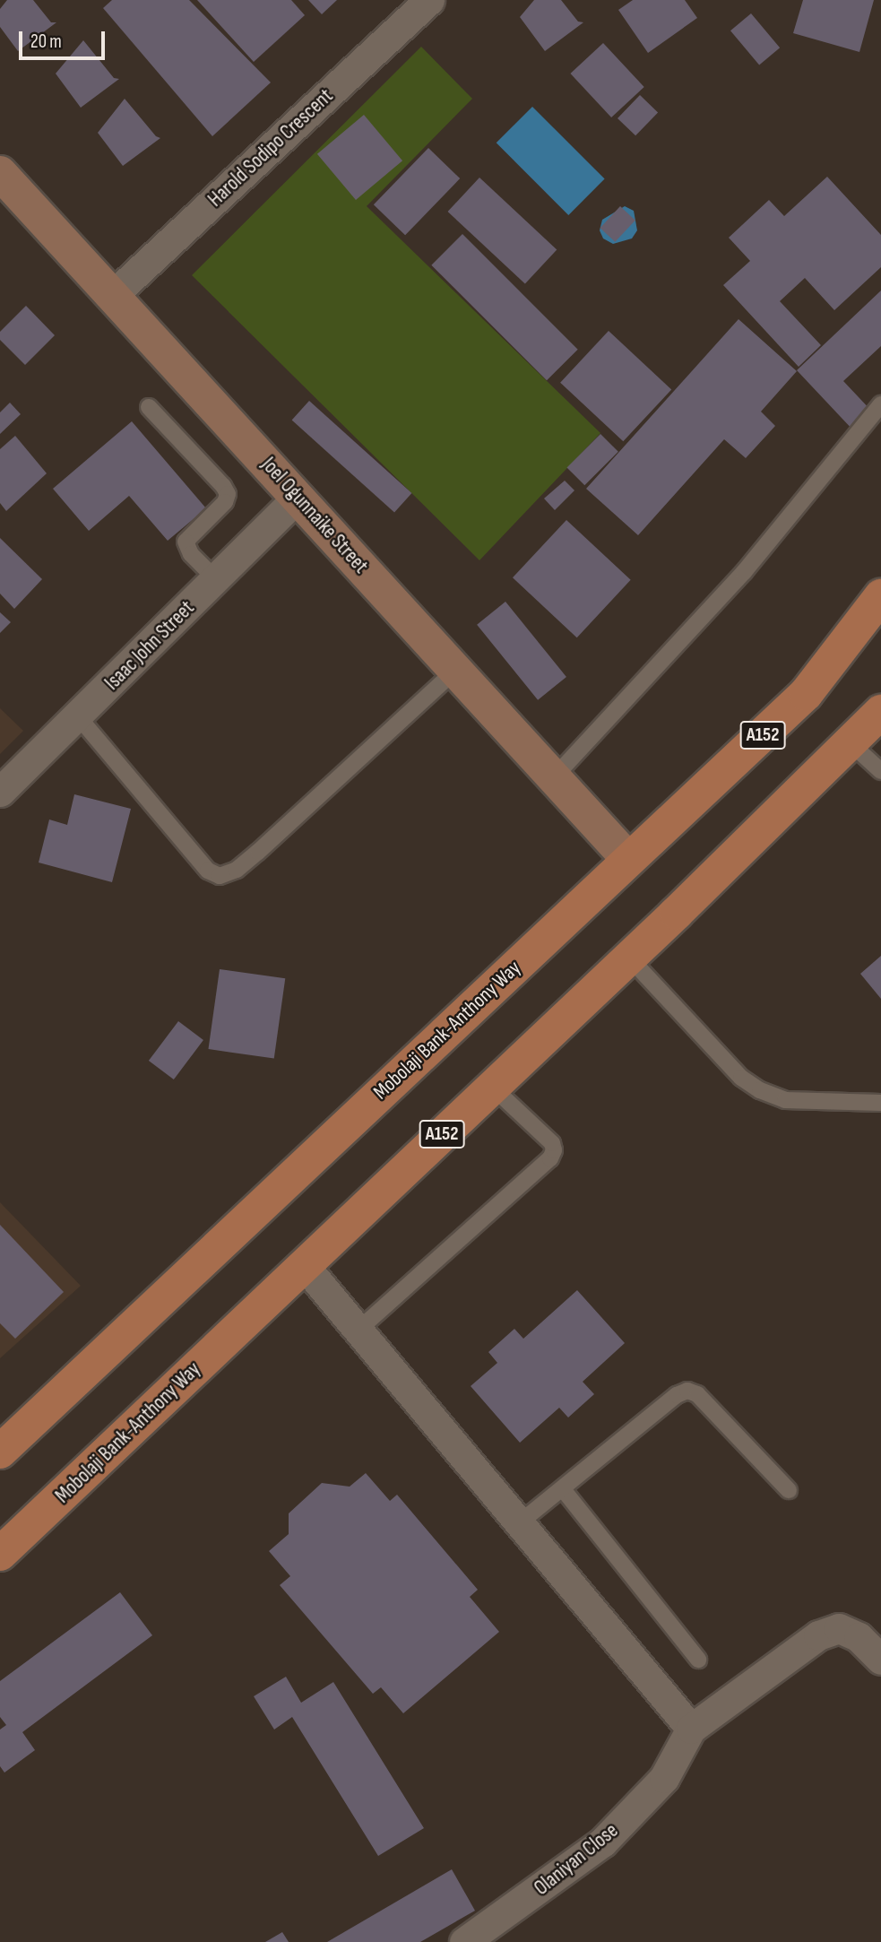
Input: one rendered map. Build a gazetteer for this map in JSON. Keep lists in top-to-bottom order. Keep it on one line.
{"streets":{"main road":["A152","Mobolaji Bank-Anthony Way"],"street":["Harold Sodipo Crescent","Joel Ogunnaike Street","Isaac John Street","Olaniyan Close"]},"crossings":[["Harold Sodipo Crescent","Joel Ogunnaike Street"],["Joel Ogunnaike Street","Isaac John Street"],["Joel Ogunnaike Street","Mobolaji Bank-Anthony Way"]],"scale_bar":"20 m"}
